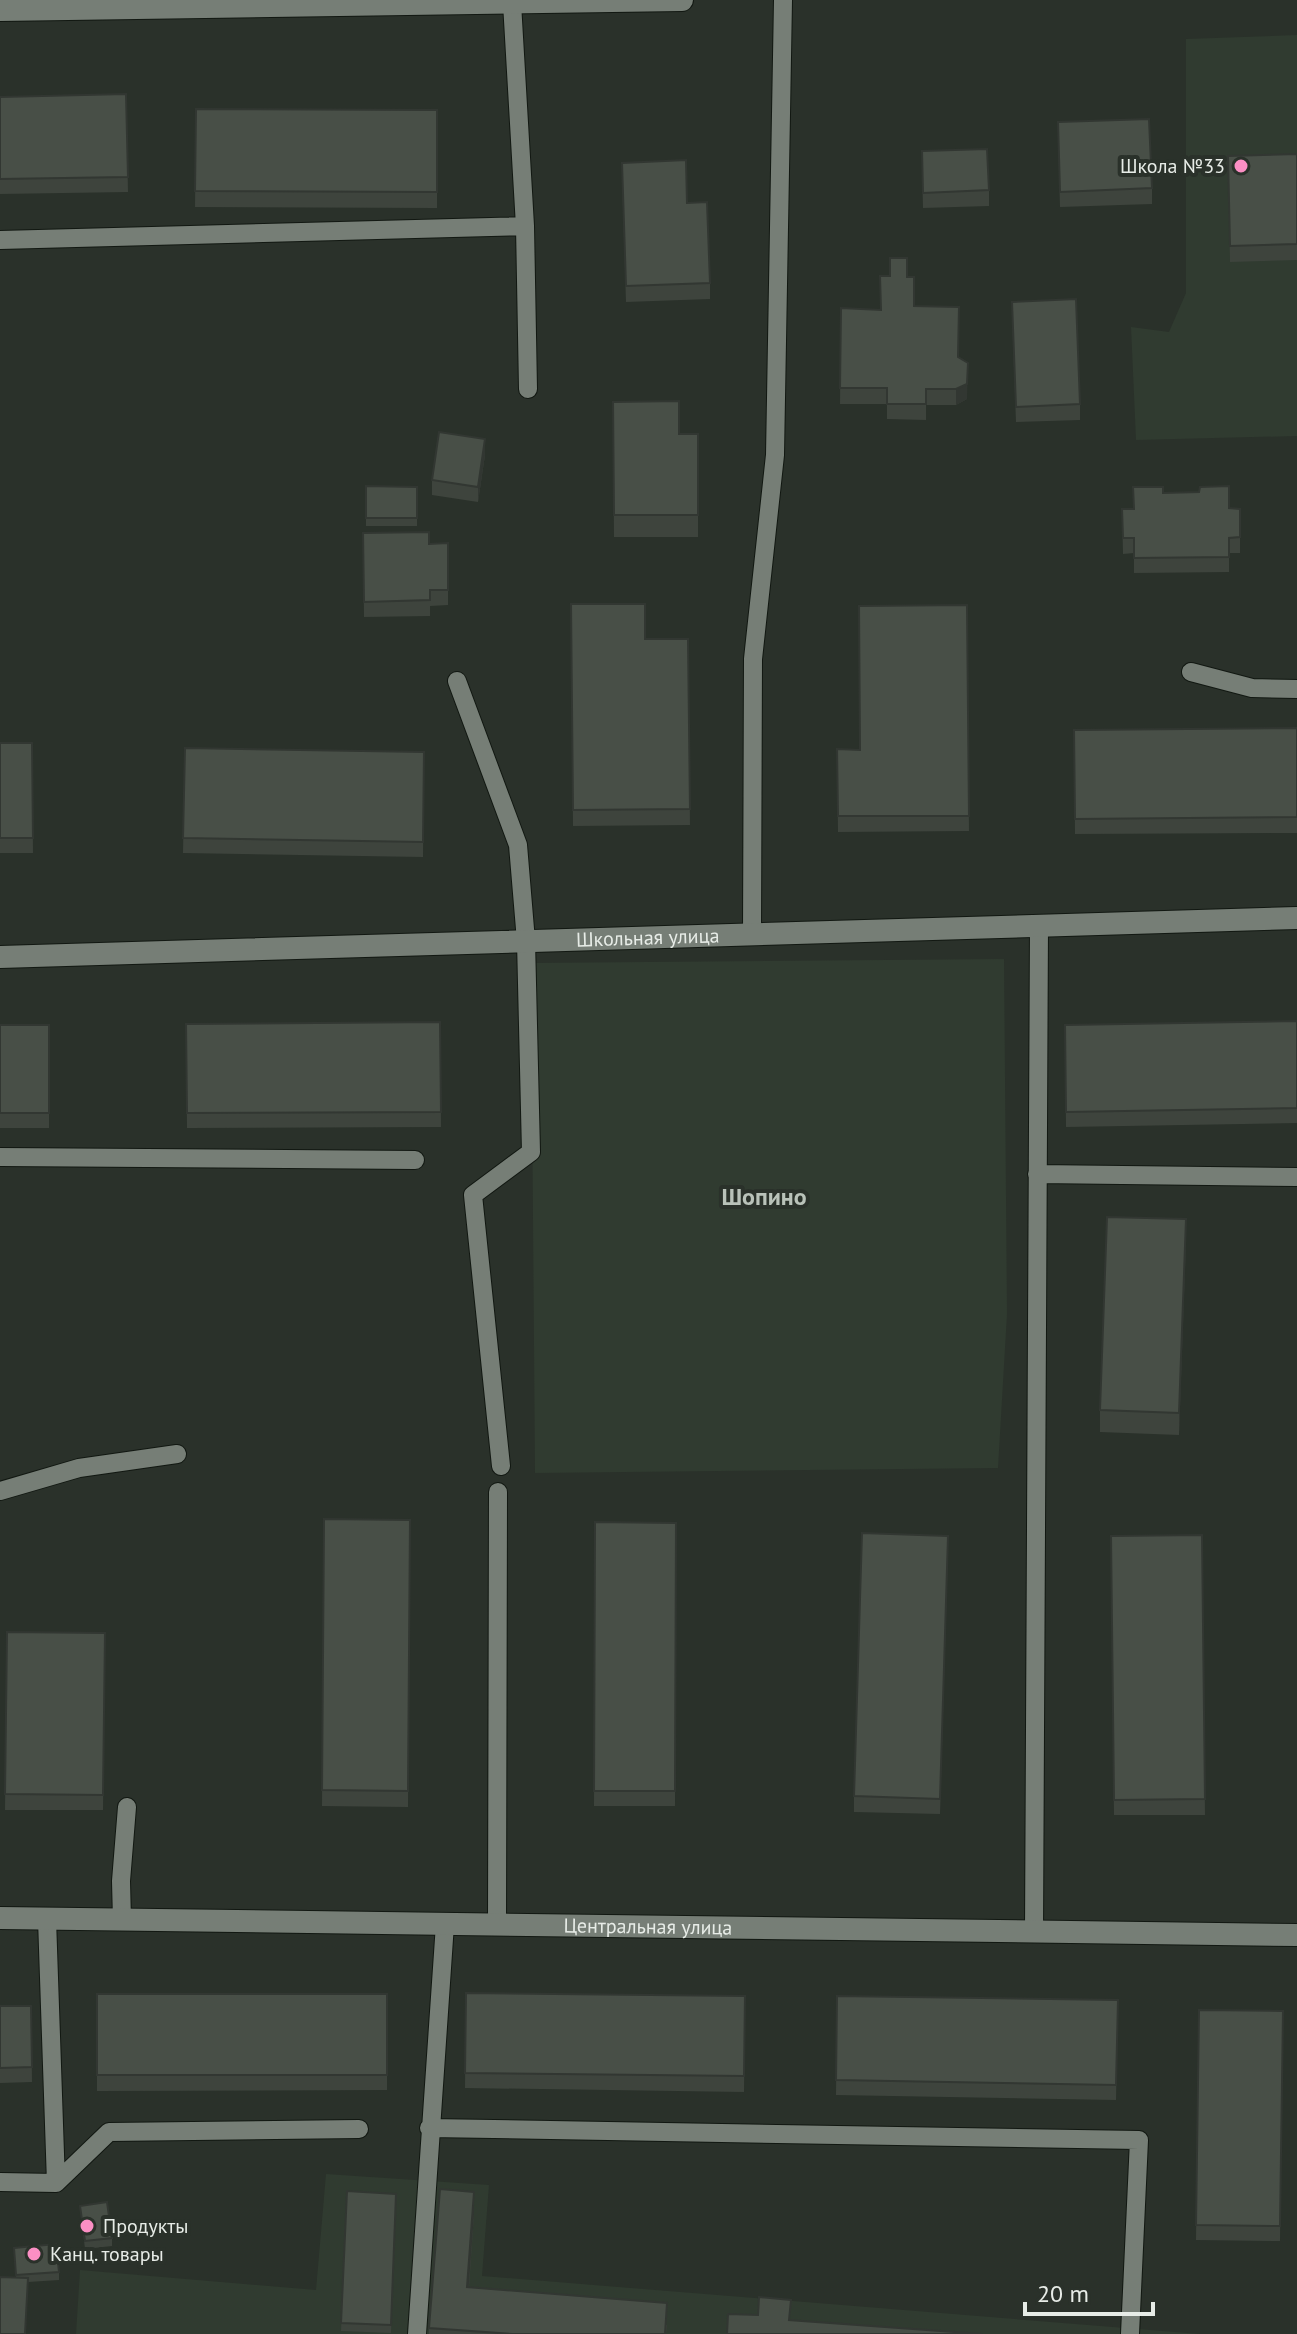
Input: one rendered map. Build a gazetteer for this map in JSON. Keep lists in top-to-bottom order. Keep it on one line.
{"streets":{"street":["Школьная улица","Центральная улица"]},"districts":["Шопино"],"places":["Школа №33","Продукты","Канц. товары"],"scale_bar":"20 m"}
